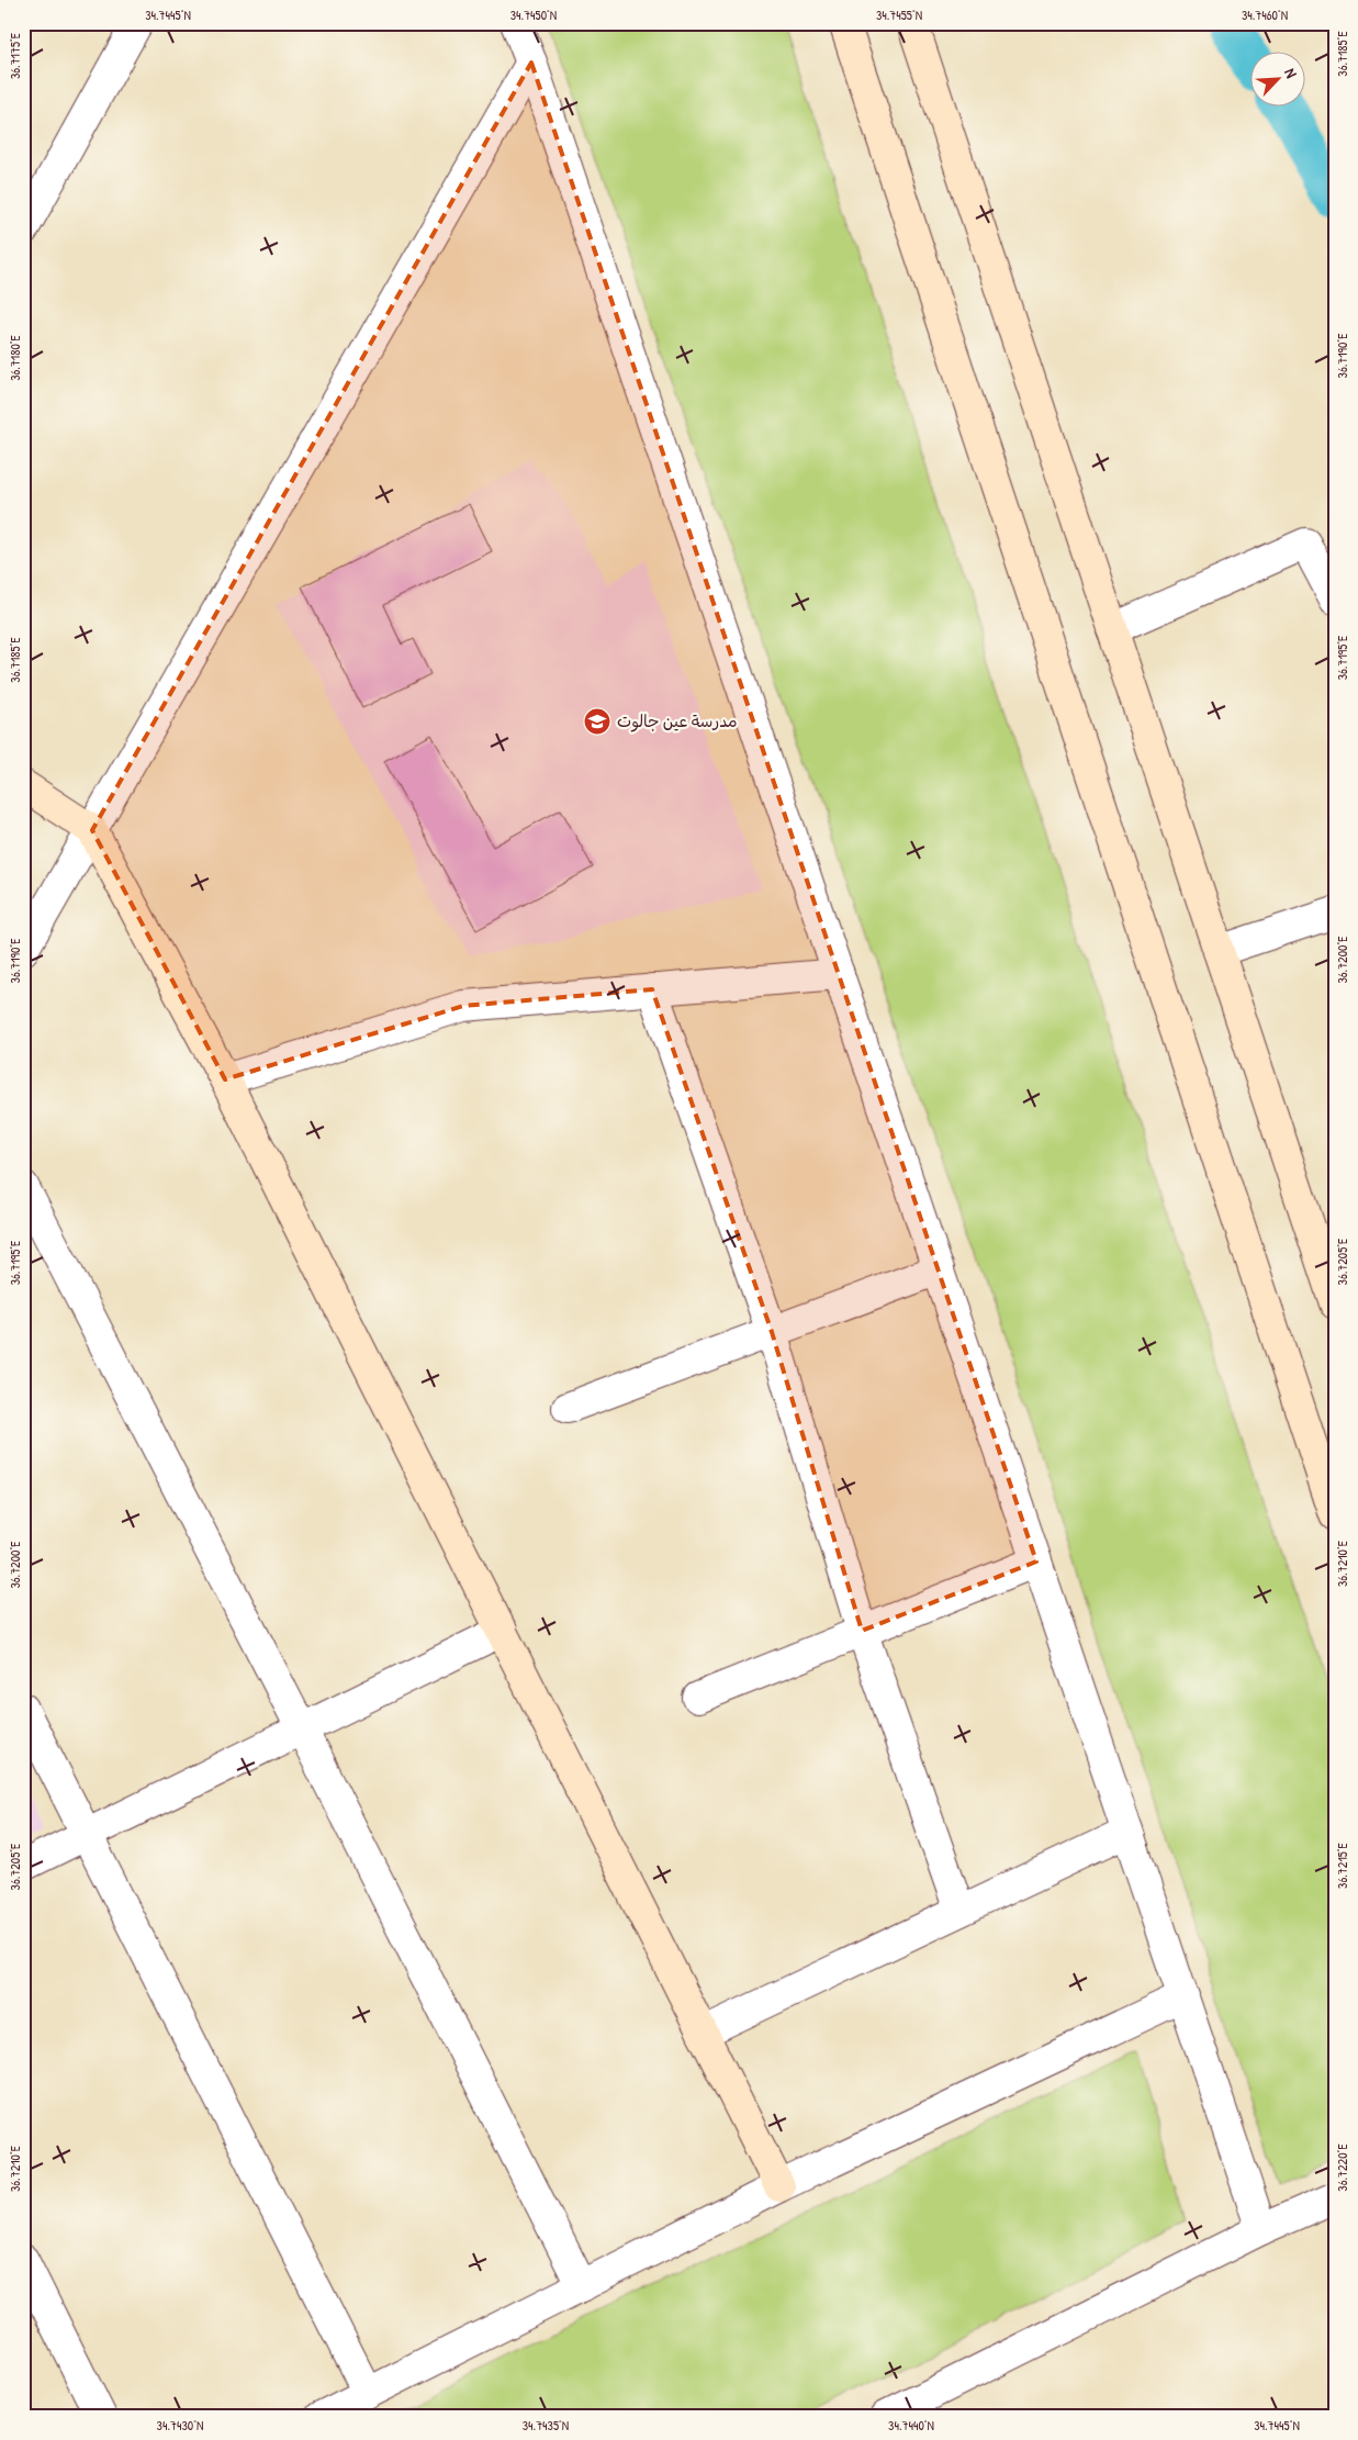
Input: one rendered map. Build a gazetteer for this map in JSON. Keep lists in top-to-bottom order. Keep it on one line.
{"places":{"school or university":["مدرسة عين جالوت"]},"north":"top right","coordinates":["34.7445°N","34.7450°N","34.7455°N","34.7460°N","36.7185°E","36.7175°E","36.7190°E","36.7180°E","36.7195°E","36.7200°E","36.7205°E","36.7210°E","36.7215°E","36.7220°E","34.7430°N","34.7435°N","34.7440°N"]}
